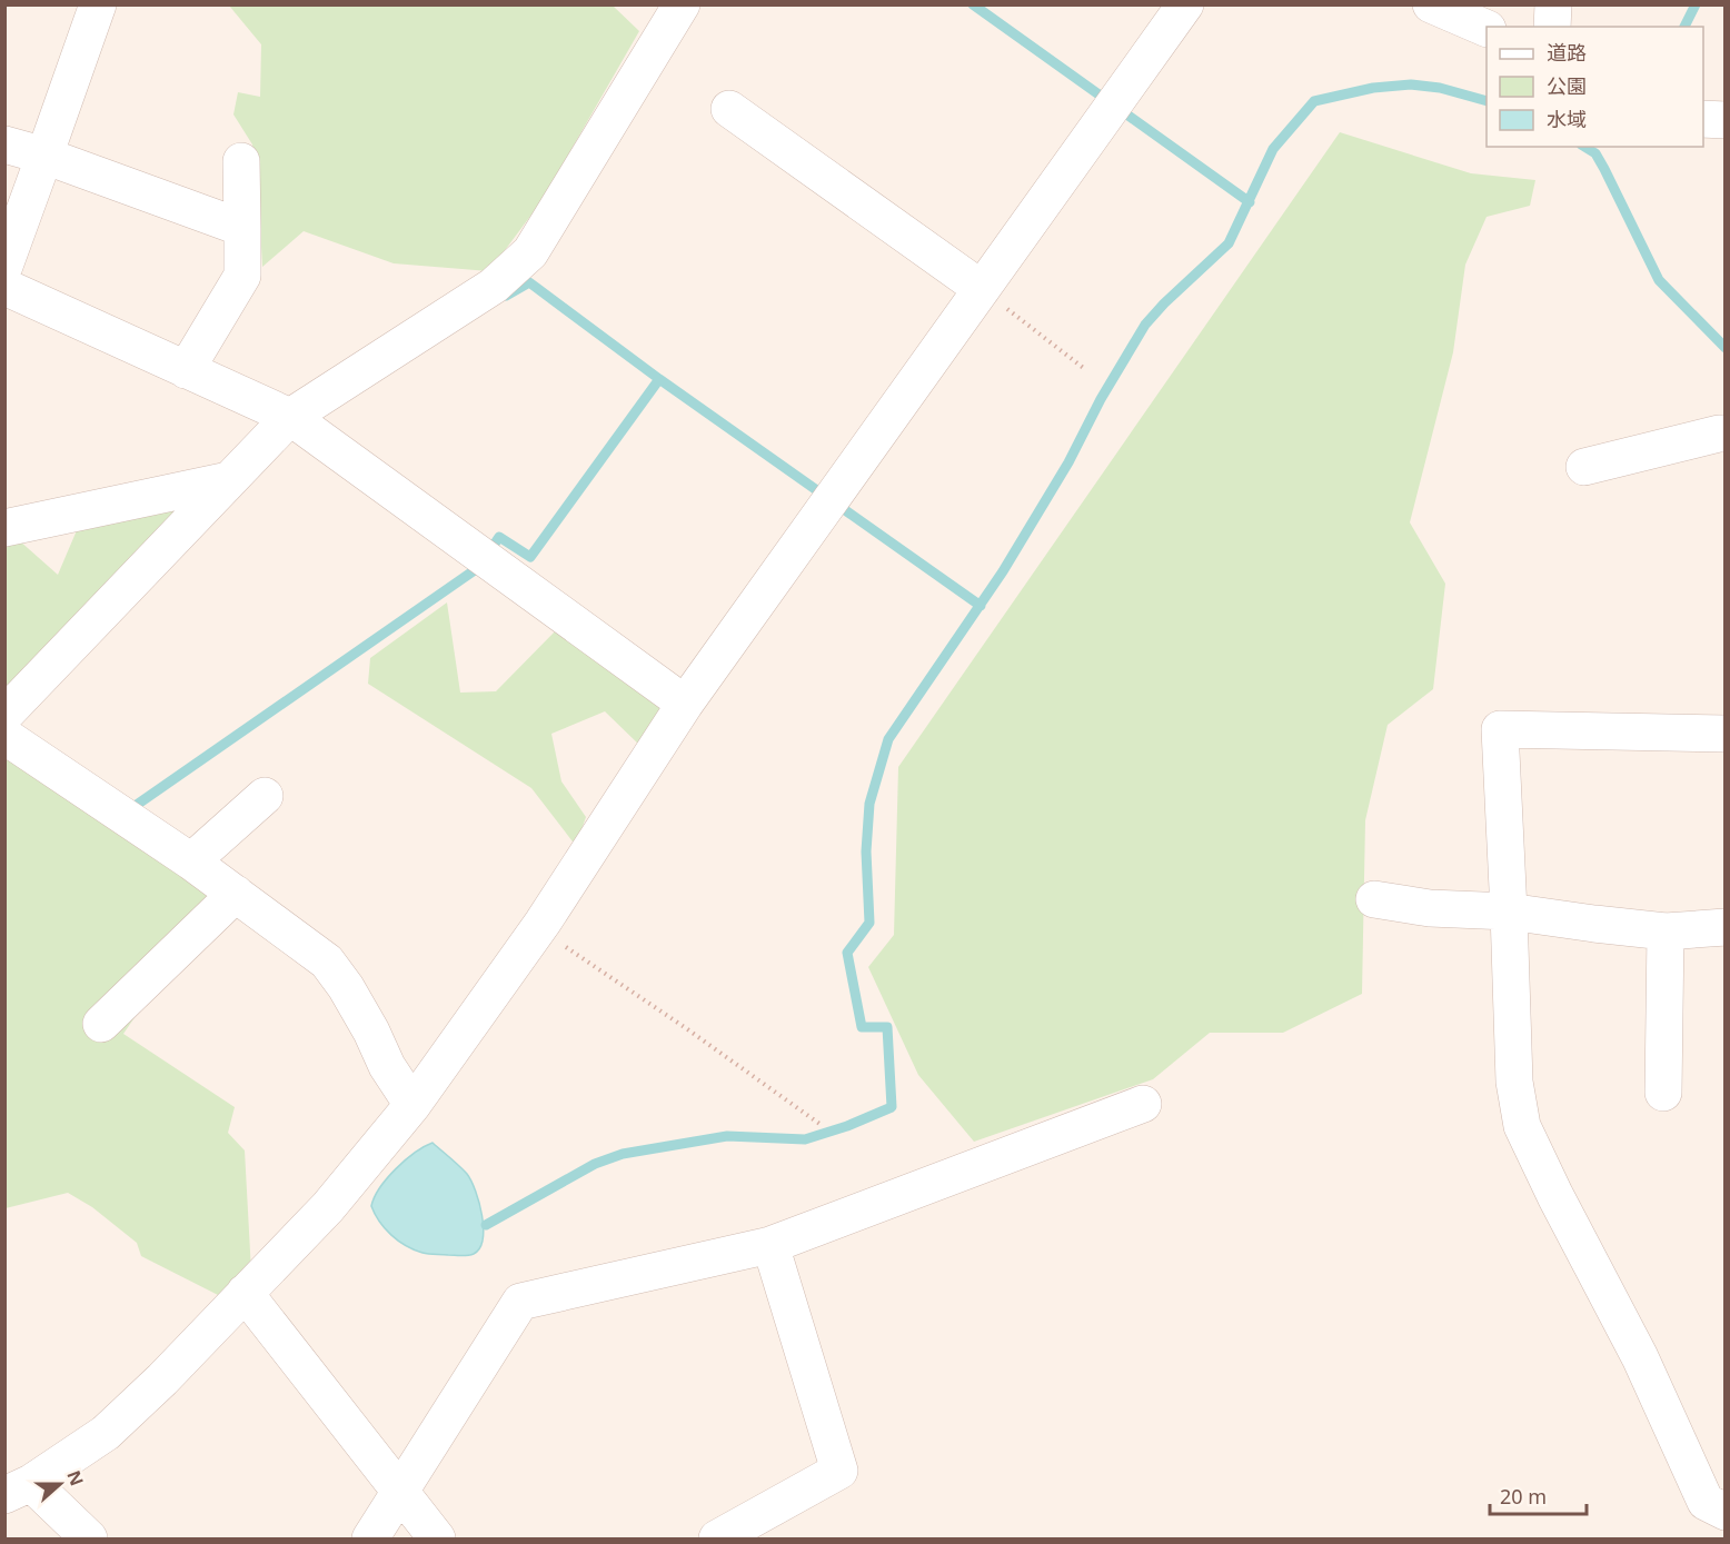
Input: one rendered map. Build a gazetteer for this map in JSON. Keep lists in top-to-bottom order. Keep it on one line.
{"legend":["道路","公園","水域"],"scale_bar":"20 m","north":"right"}
